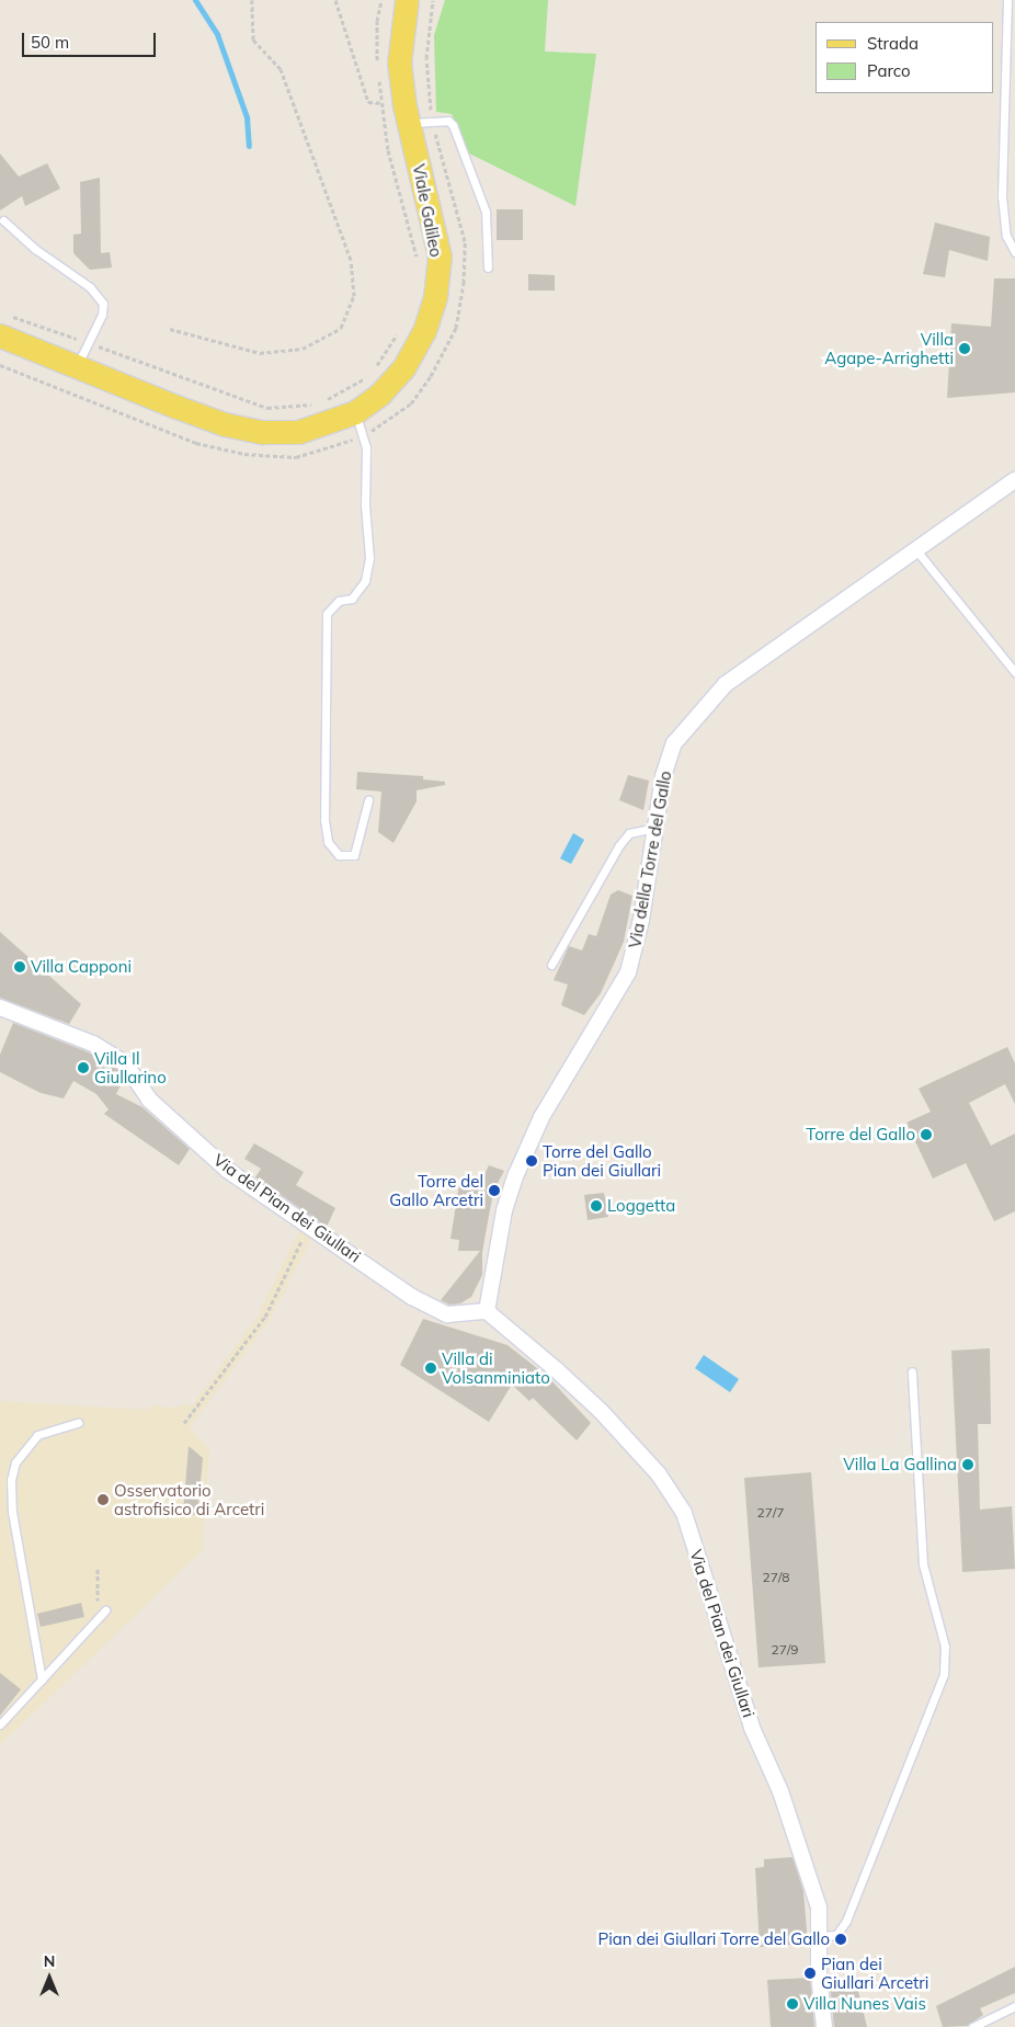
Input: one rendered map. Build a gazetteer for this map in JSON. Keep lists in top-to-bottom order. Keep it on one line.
{"streets":{"main road":["Viale Galileo"],"street":["Via della Torre del Gallo","Via del Pian dei Giullari"]},"crossings":[["Via della Torre del Gallo","Via del Pian dei Giullari"]],"places":["Villa Agape-Arrighetti","Villa Capponi","Villa Il Giullarino","Torre del Gallo","Torre del Gallo Pian dei Giullari","Torre del Gallo Arcetri","Loggetta","Villa di Volsanminiato","Villa La Gallina","Osservatorio astrofisico di Arcetri","Pian dei Giullari Torre del Gallo","Pian dei Giullari Arcetri","Villa Nunes Vais"],"house_numbers":["27/7","27/8","27/9"],"legend":["Strada","Parco"],"scale_bar":"50 m","north":"top"}
